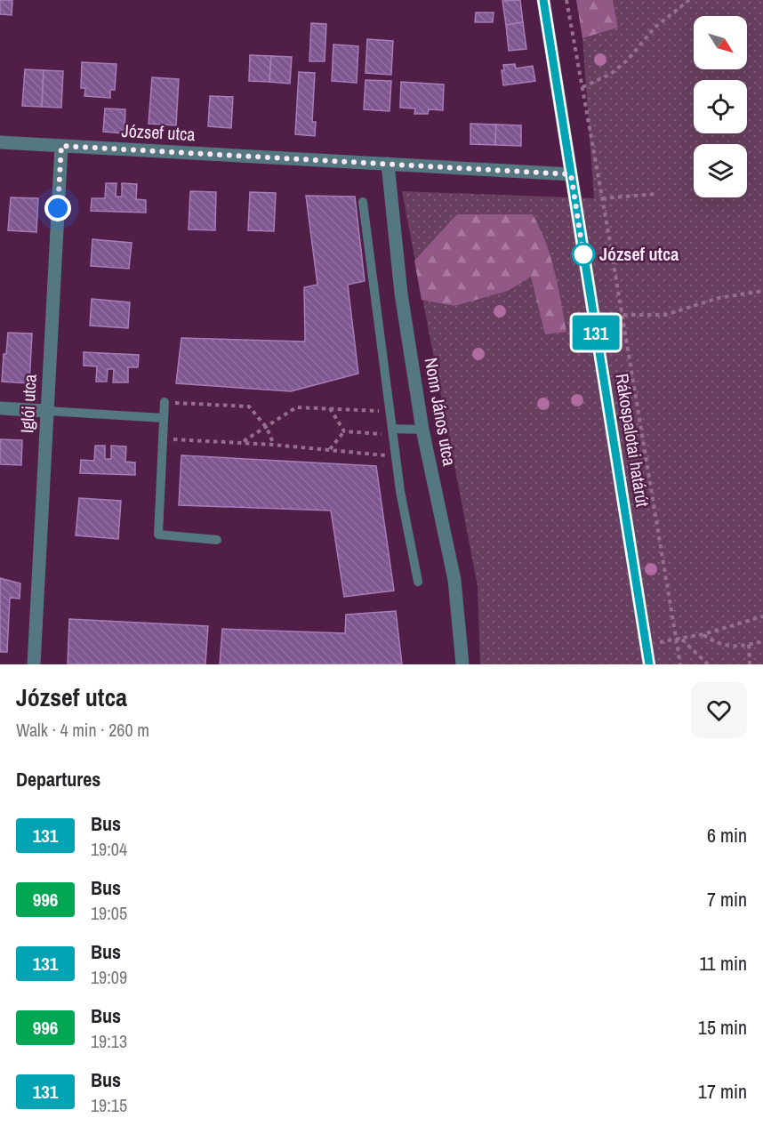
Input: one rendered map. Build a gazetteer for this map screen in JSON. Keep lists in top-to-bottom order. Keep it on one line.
{"streets":{"street":["József utca","Iglói utca","Nonn János utca","Rákospalotai határút"]},"crossings":[["József utca","Iglói utca"],["József utca","Nonn János utca"],["József utca","Rákospalotai határút"]],"places":["József utca"],"lines":["bus line 131"],"north":"bottom right","page":{"on_map":"131","heading":[["József utca","Walk · 4 min · 260 m"],"Departures"],"list":[{"mark":"131","name":"Bus","note":"19:04","value":"6 min"},{"mark":"996","name":"Bus","note":"19:05","value":"7 min"},{"mark":"131","name":"Bus","note":"19:09","value":"11 min"},{"mark":"996","name":"Bus","note":"19:13","value":"15 min"},{"mark":"131","name":"Bus","note":"19:15","value":"17 min"}]}}
